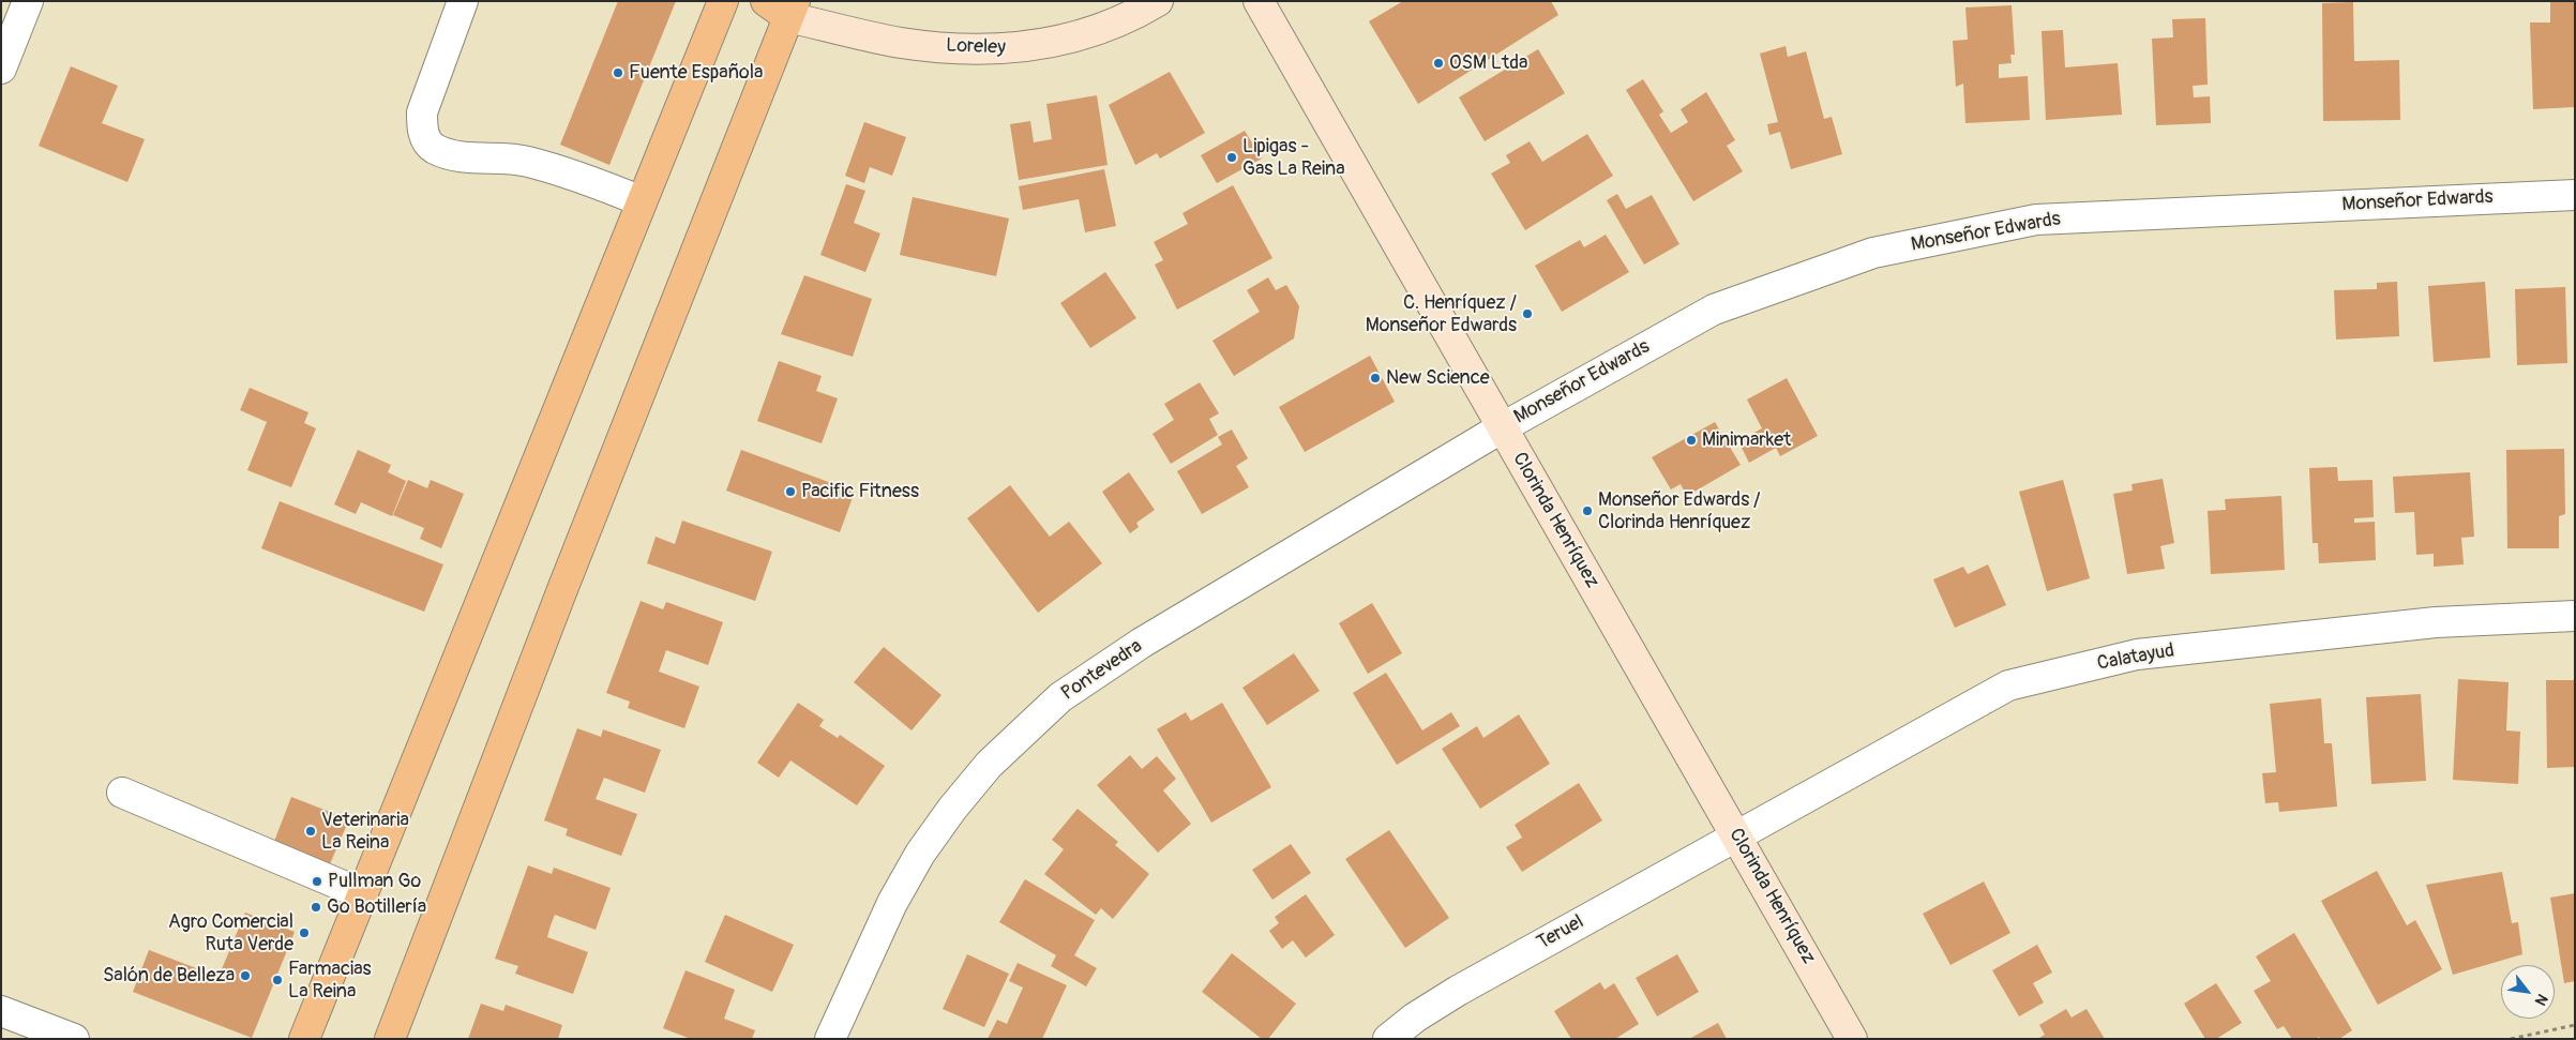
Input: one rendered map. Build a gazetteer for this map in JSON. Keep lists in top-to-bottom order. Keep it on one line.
{"streets":{"street":["Loreley","Monseñor Edwards","Clorinda Henríquez","Calatayud","Pontevedra","Teruel"]},"crossings":[["Monseñor Edwards","Clorinda Henríquez"],["Monseñor Edwards","Pontevedra"],["Clorinda Henríquez","Calatayud"],["Clorinda Henríquez","Pontevedra"],["Clorinda Henríquez","Teruel"],["Calatayud","Teruel"]],"places":["OSM Ltda","Fuente Española","Lipigas - Gas La Reina","C. Henríquez / Monseñor Edwards","New Science","Minimarket","Pacific Fitness","Monseñor Edwards / Clorinda Henríquez","Veterinaria La Reina","Pullman Go","Go Botillería","Agro Comercial Ruta Verde","Salón de Belleza","Farmacias La Reina"],"north":"bottom right"}
